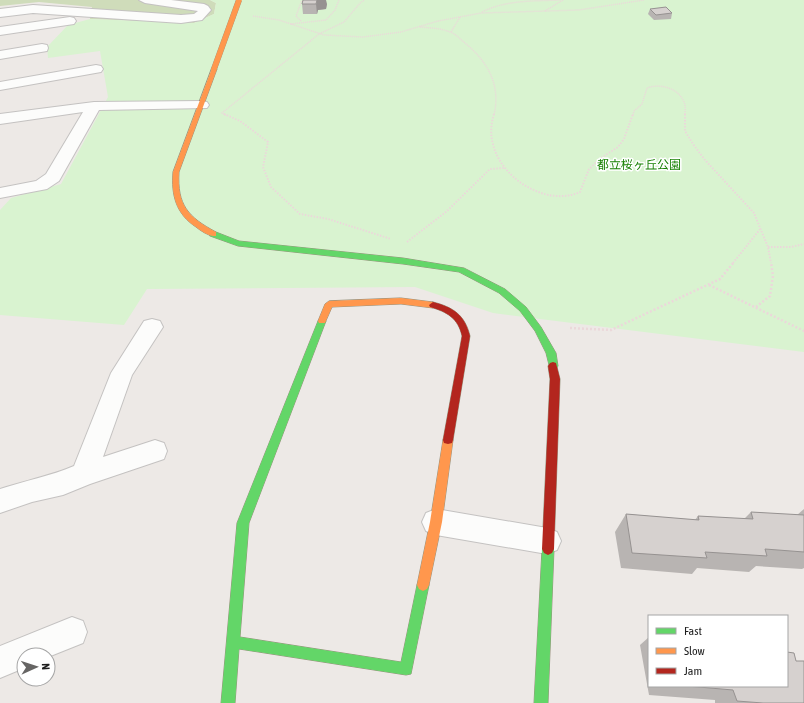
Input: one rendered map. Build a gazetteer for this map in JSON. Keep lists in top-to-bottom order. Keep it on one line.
{"parks":["都立桜ヶ丘公園"],"legend":["Fast","Slow","Jam"],"north":"right"}
